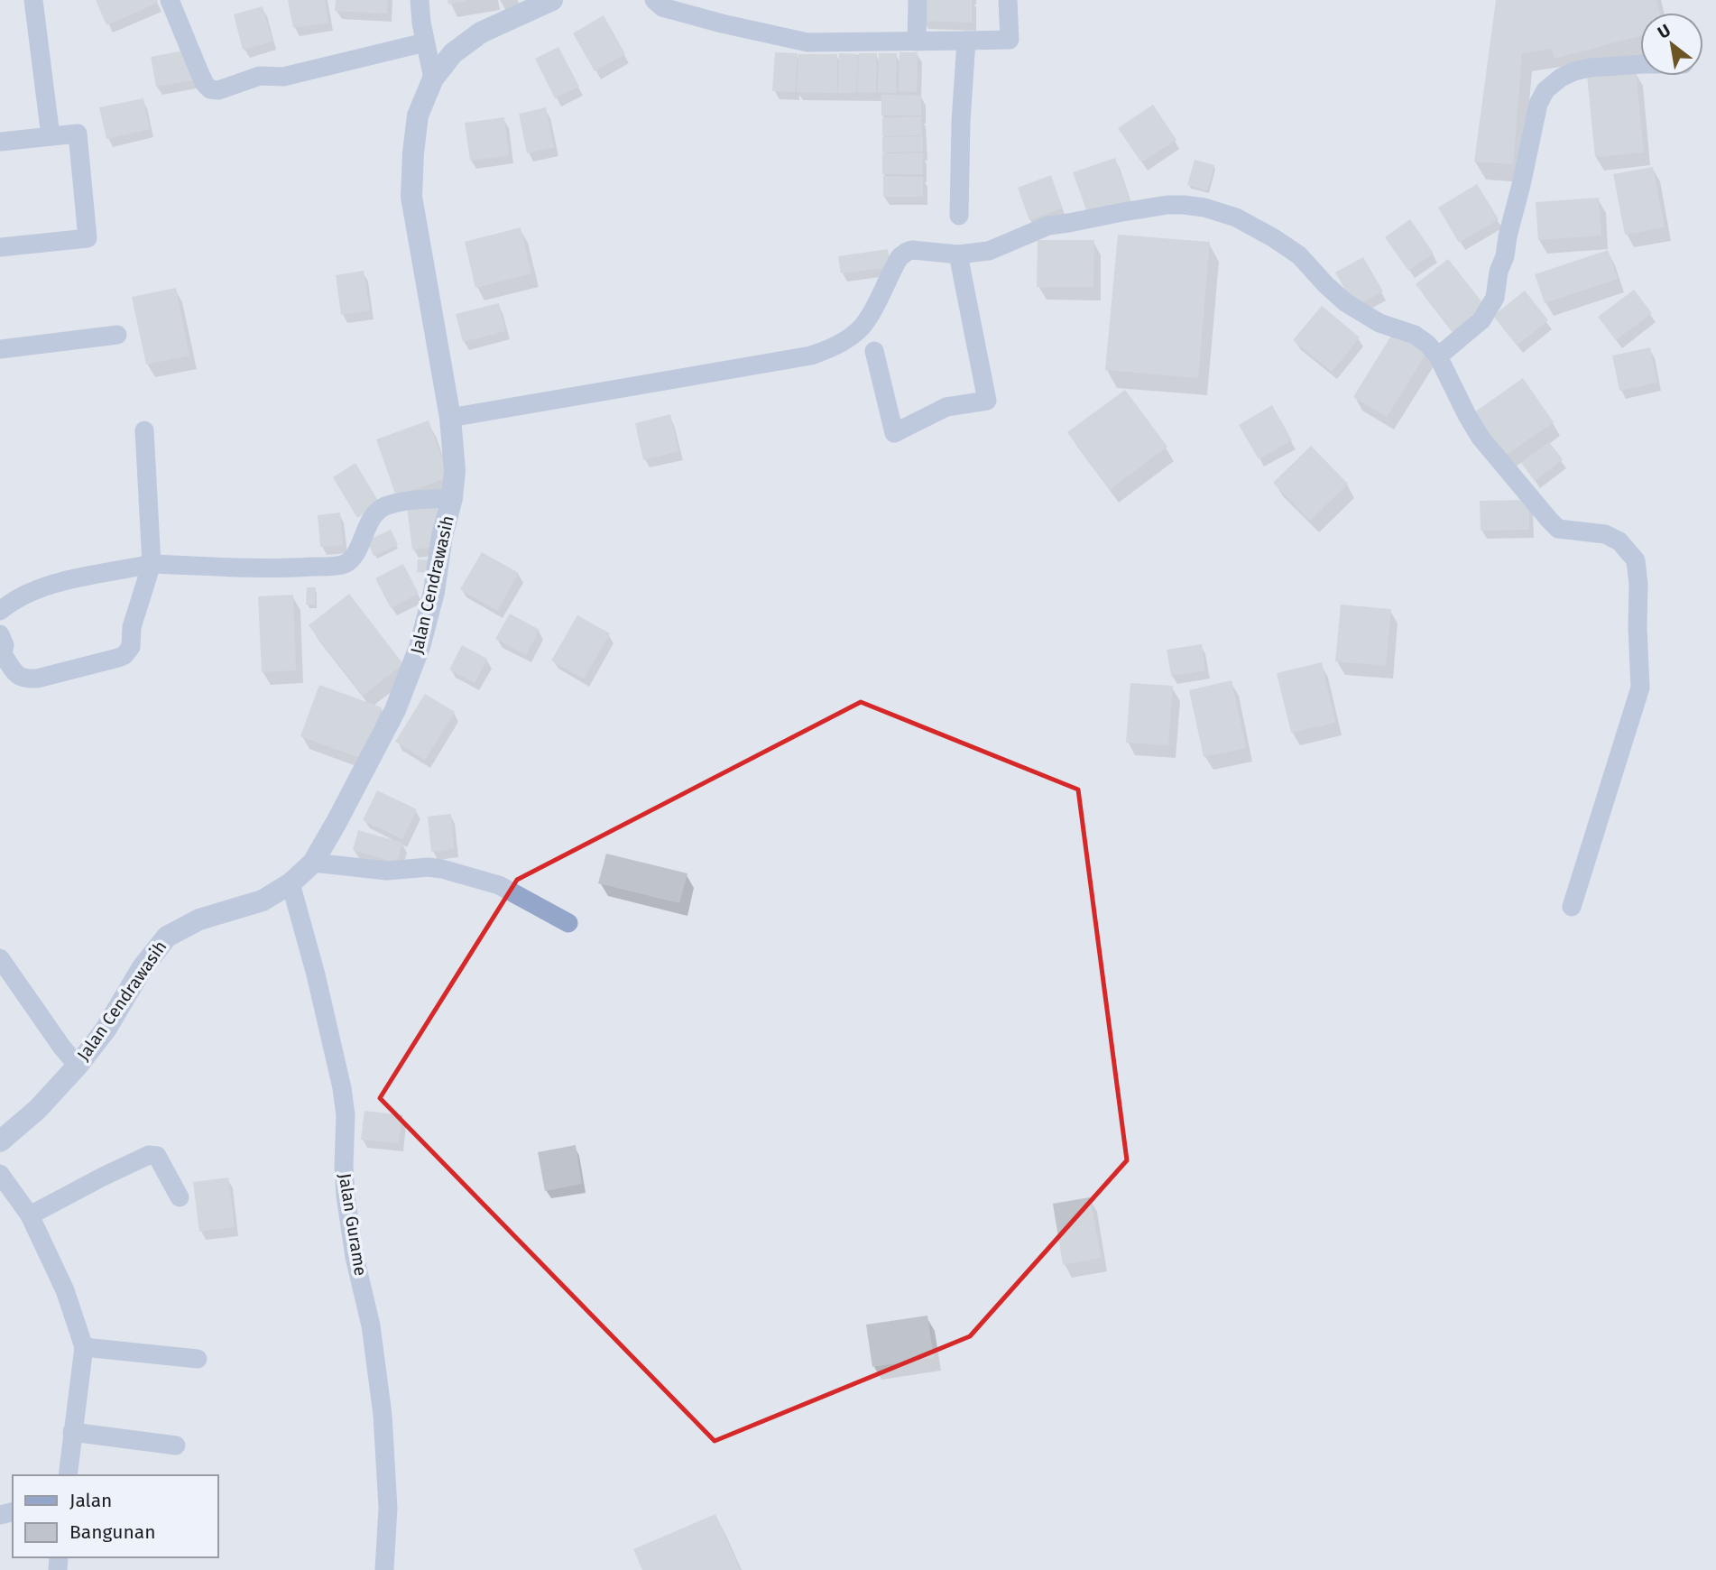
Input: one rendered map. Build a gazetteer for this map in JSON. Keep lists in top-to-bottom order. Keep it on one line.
{"streets":{"street":["Jalan Cendrawasih","Jalan Gurame"]},"crossings":[["Jalan Cendrawasih","Jalan Gurame"]],"legend":["Jalan","Bangunan"],"north":"top left"}
